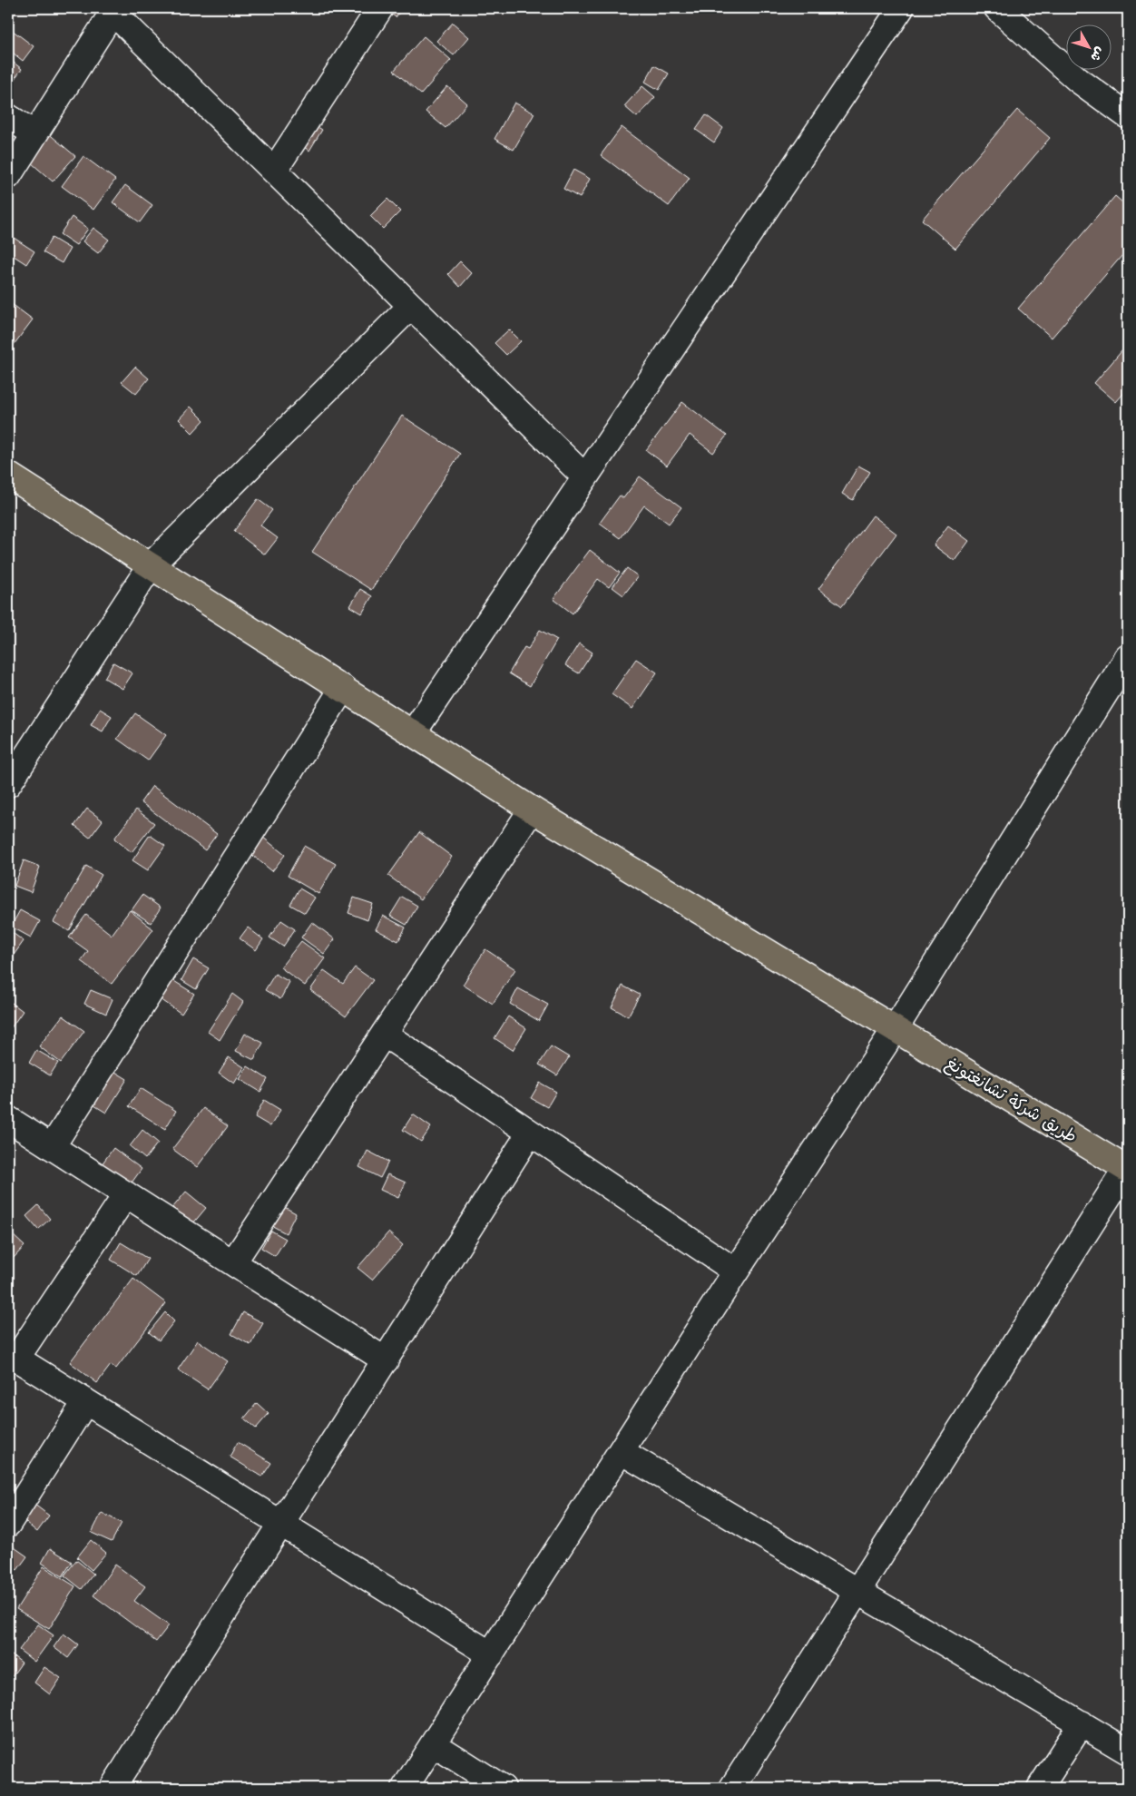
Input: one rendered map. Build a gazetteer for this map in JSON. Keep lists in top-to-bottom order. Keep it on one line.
{"streets":{"main road":["طريق شركة تشانغتونغ"]},"north":"bottom right"}
